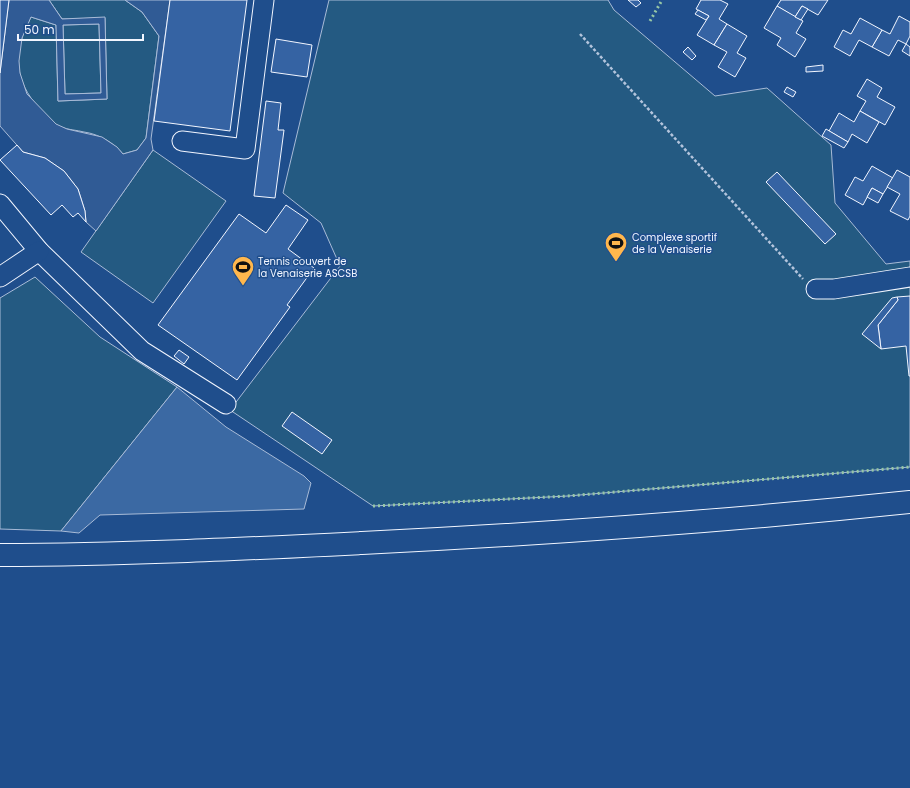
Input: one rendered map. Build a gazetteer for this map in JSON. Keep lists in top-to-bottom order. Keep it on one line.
{"places":{"sports":["Complexe sportif de la Venaiserie","Tennis couvert de la Venaiserie ASCSB"]},"scale_bar":"50 m"}
